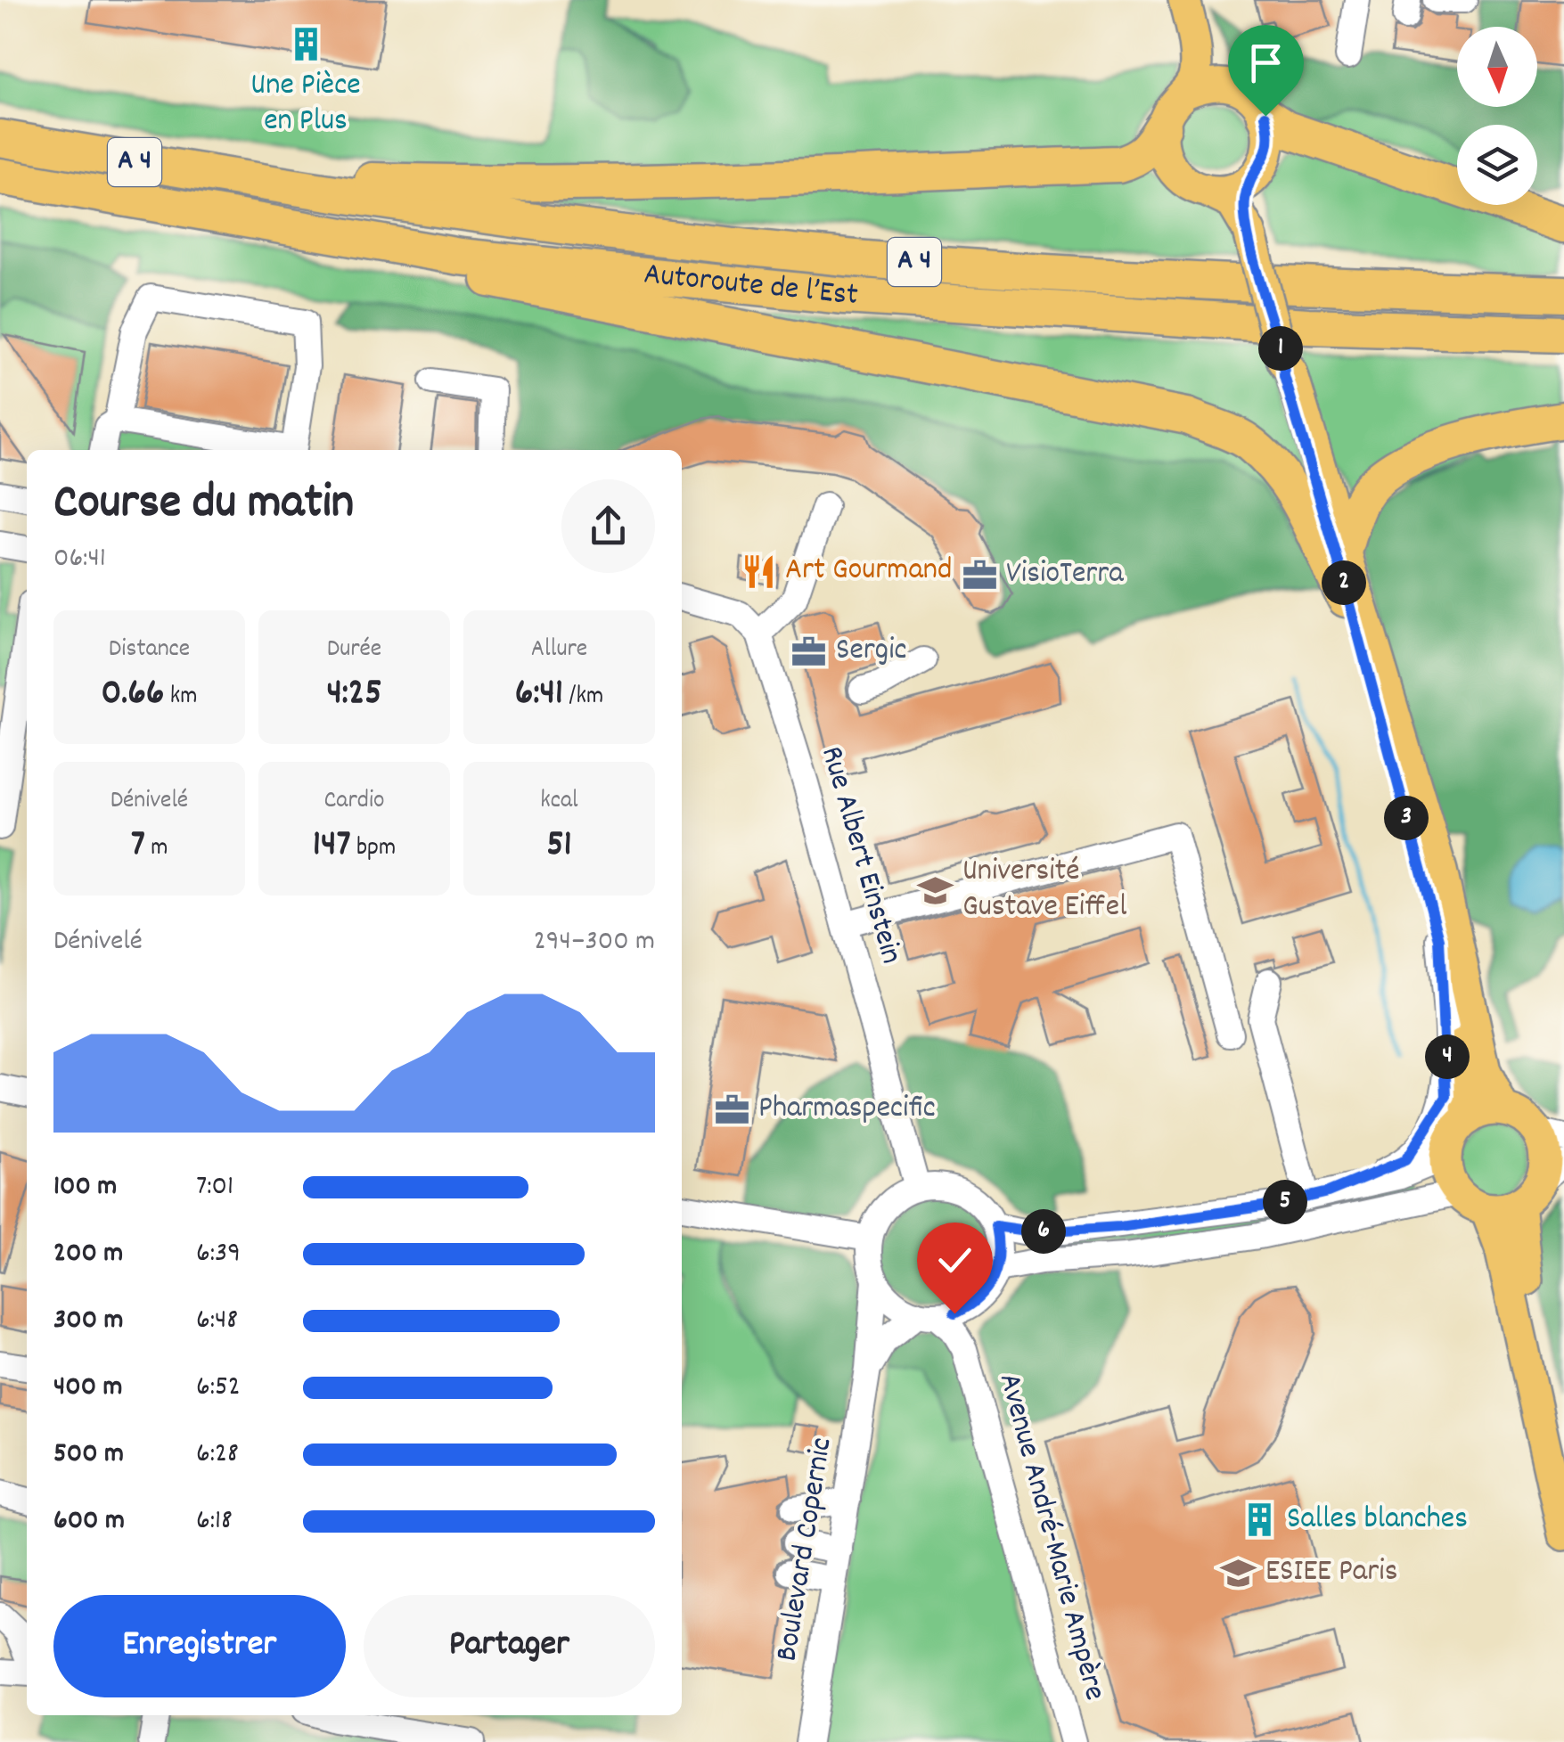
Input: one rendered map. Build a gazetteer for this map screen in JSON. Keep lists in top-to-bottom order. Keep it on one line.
{"streets":{"highway":["A 4","Autoroute de l’Est"],"street":["Rue Albert Einstein","Avenue André-Marie Ampère","Boulevard Copernic"]},"crossings":[["Rue Albert Einstein","Avenue André-Marie Ampère"],["Rue Albert Einstein","Boulevard Copernic"],["Avenue André-Marie Ampère","Boulevard Copernic"]],"places":{"building":["Une Pièce en Plus","Salles blanches"],"restaurant":["Art Gourmand"],"office":["VisioTerra","Sergic","Pharmaspecific"],"school or university":["Université Gustave Eiffel","ESIEE Paris"]},"north":"bottom","page":{"pins":["1","2","3","4","5","6"],"heading":["Course du matin","06:41"],"stats":[["Distance","0.66 km"],["Durée","4:25"],["Allure","6:41 /km"],["Dénivelé","7 m"],["Cardio","147 bpm"],["kcal","51"]],"chart":["Dénivelé","294–300 m"],"list":[{"name":"100 m","note":"7:01"},{"name":"200 m","note":"6:39"},{"name":"300 m","note":"6:48"},{"name":"400 m","note":"6:52"},{"name":"500 m","note":"6:28"},{"name":"600 m","note":"6:18"}],"buttons":["Enregistrer","Partager"]}}
